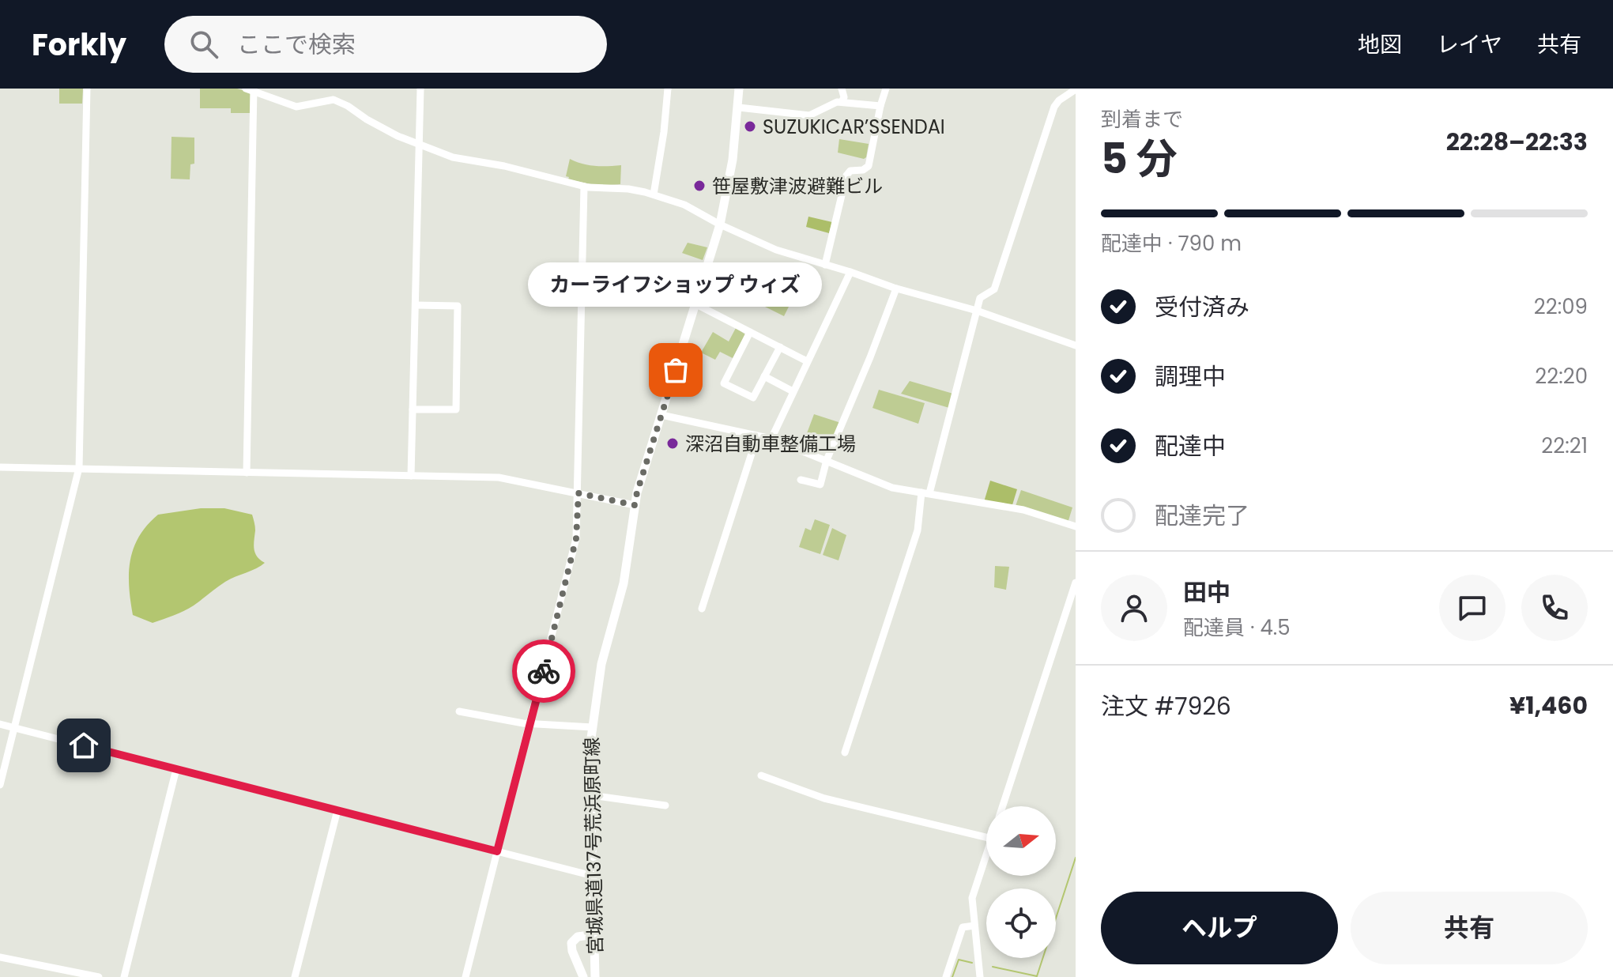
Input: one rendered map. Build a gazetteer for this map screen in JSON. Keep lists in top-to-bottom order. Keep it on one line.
{"streets":{"main road":["宮城県道137号荒浜原町線"]},"places":["SUZUKICAR’SSENDAI","笹屋敷津波避難ビル","カーライフショップ ウィズ","深沼自動車整備工場"],"north":"right","page":{"header":"Forkly","search":"ここで検索","nav":["地図","レイヤ","共有"],"heading":["5 分","到着まで","22:28–22:33"],"panel":["田中","配達員 · 4.5","注文 #7926","¥1,460"],"bar":"配達中 · 790 m","bubble":"カーライフショップ ウィズ","list":[["受付済み","22:09"],["調理中","22:20"],["配達中","22:21"],"配達完了"],"buttons":["ヘルプ","共有"]}}
